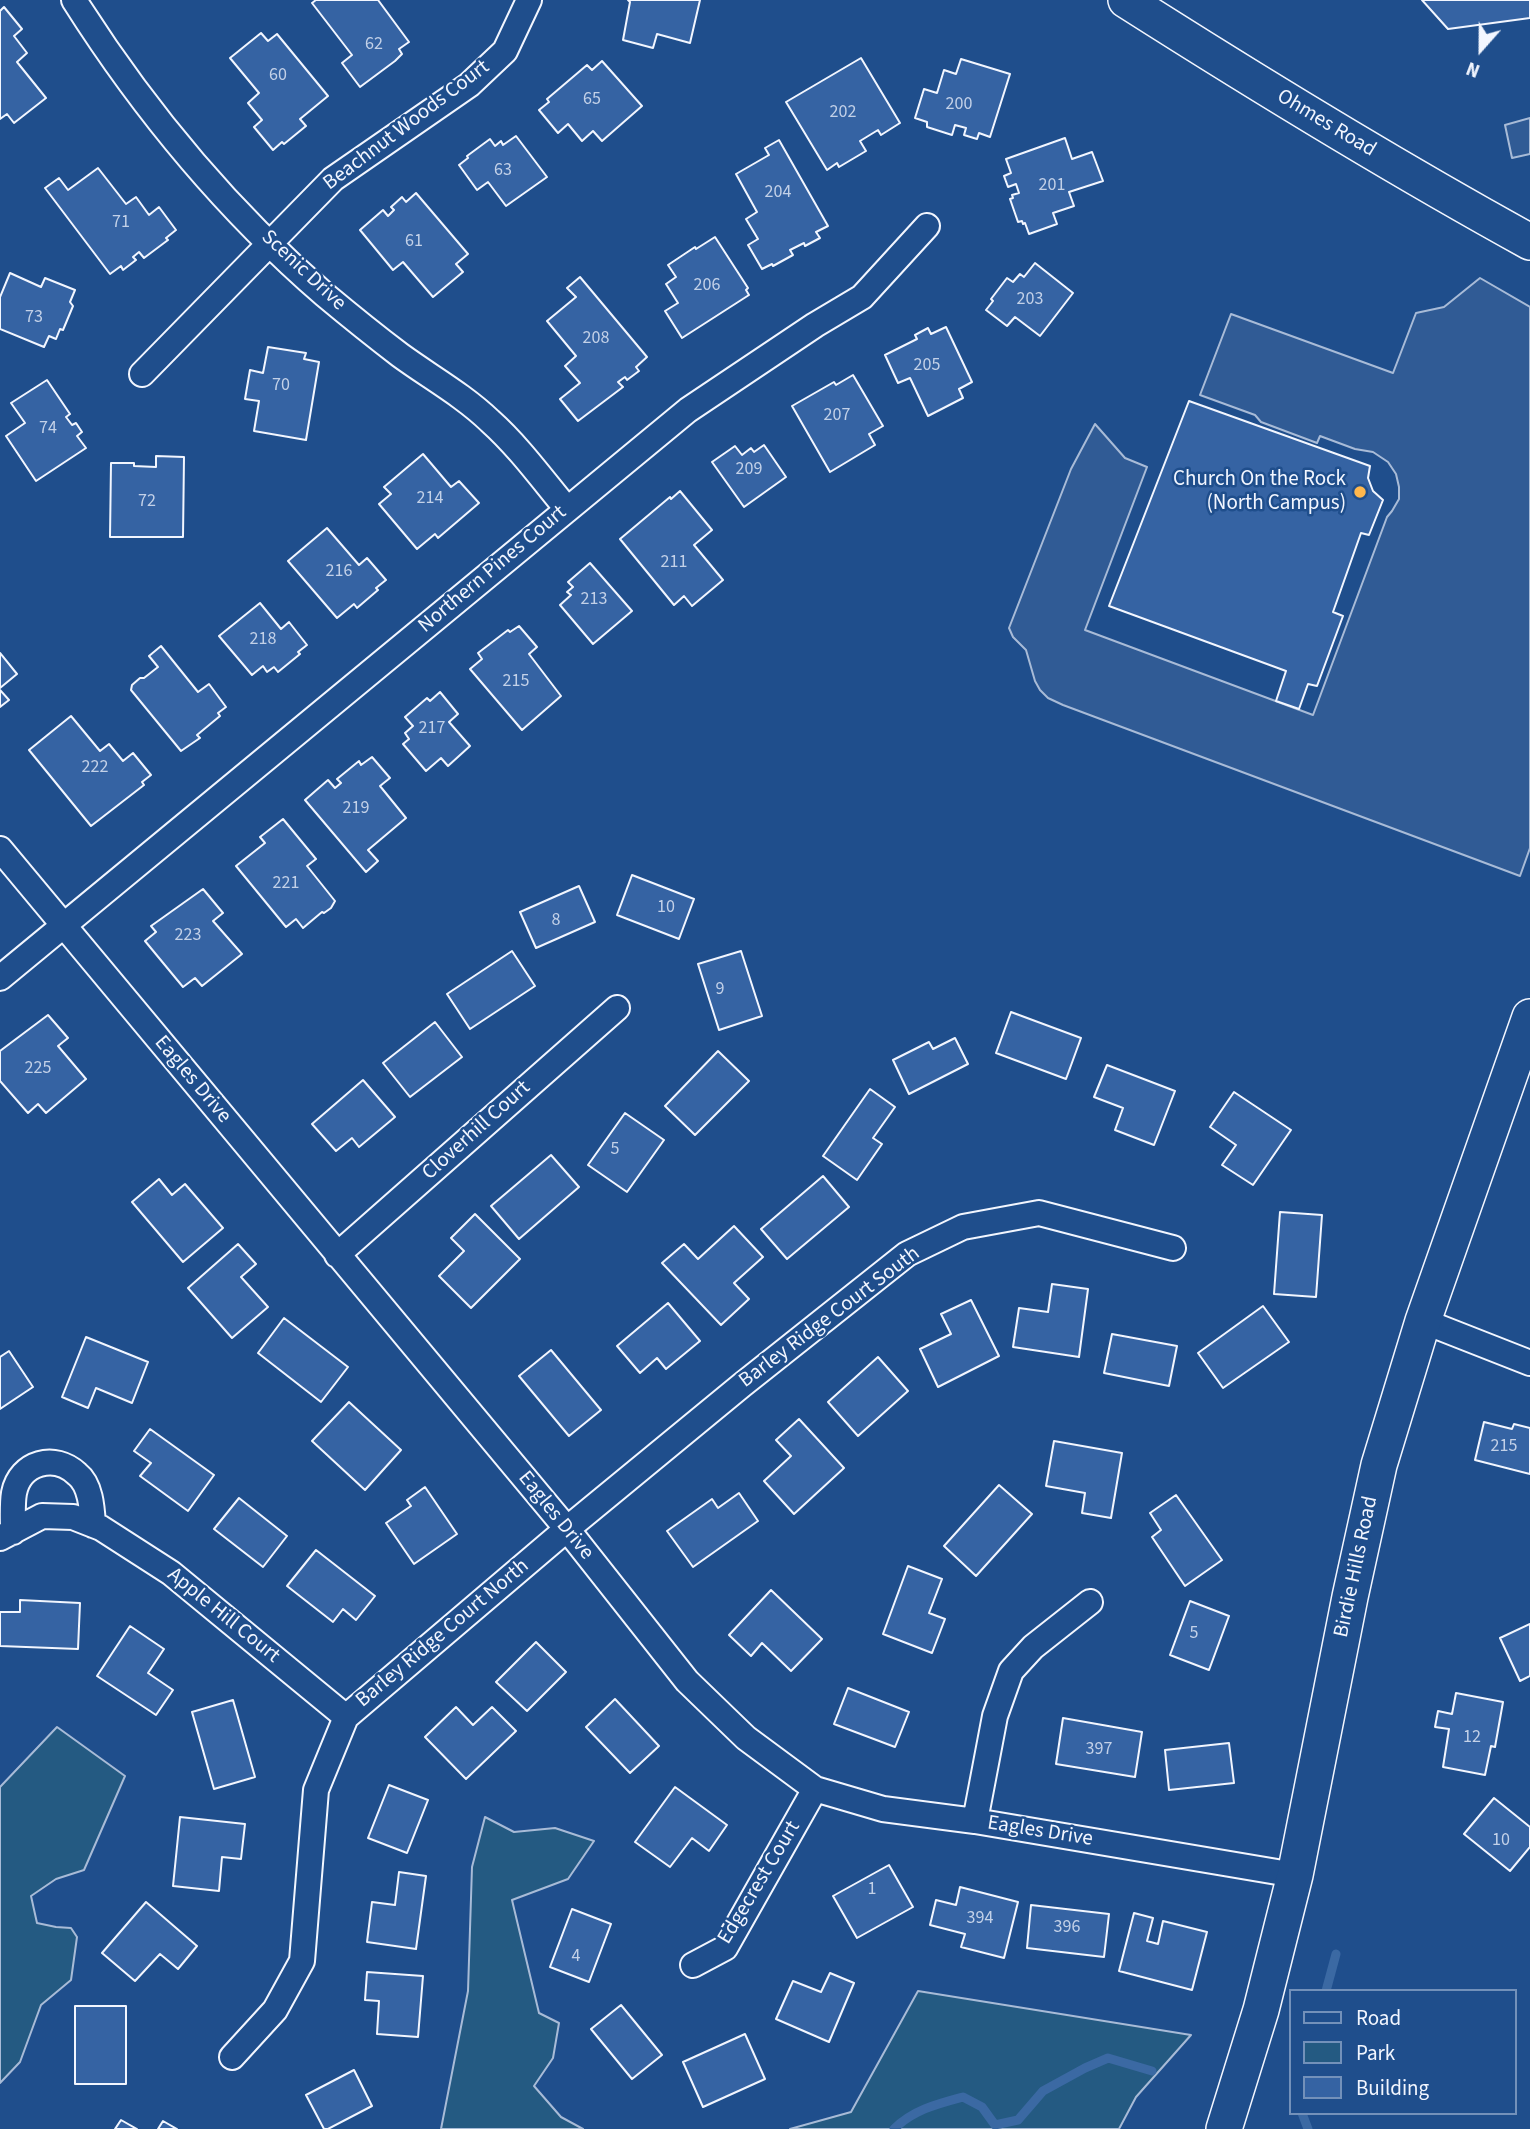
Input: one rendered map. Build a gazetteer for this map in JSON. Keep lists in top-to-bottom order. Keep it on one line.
{"streets":{"main road":["Ohmes Road","Birdie Hills Road"],"street":["Beachnut Woods Court","Scenic Drive","Northern Pines Court","Eagles Drive","Cloverhill Court","Barley Ridge Court South","Apple Hill Court","Barley Ridge Court North","Edgecrest Court"]},"crossings":[["Beachnut Woods Court","Scenic Drive"],["Scenic Drive","Northern Pines Court"],["Northern Pines Court","Eagles Drive"],["Eagles Drive","Cloverhill Court"],["Eagles Drive","Barley Ridge Court South"],["Eagles Drive","Birdie Hills Road"],["Eagles Drive","Barley Ridge Court North"],["Eagles Drive","Edgecrest Court"],["Barley Ridge Court South","Barley Ridge Court North"],["Apple Hill Court","Barley Ridge Court North"]],"places":["Church On the Rock (North Campus)"],"house_numbers":["62","60","65","200","202","63","201","204","71","61","206","203","73","208","205","70","207","74","209","214","72","211","216","213","218","215","217","222","219","221","10","8","223","9","225","5","215","5","12","397","10","1","394","396","4"],"legend":["Road","Park","Building"],"north":"bottom"}
